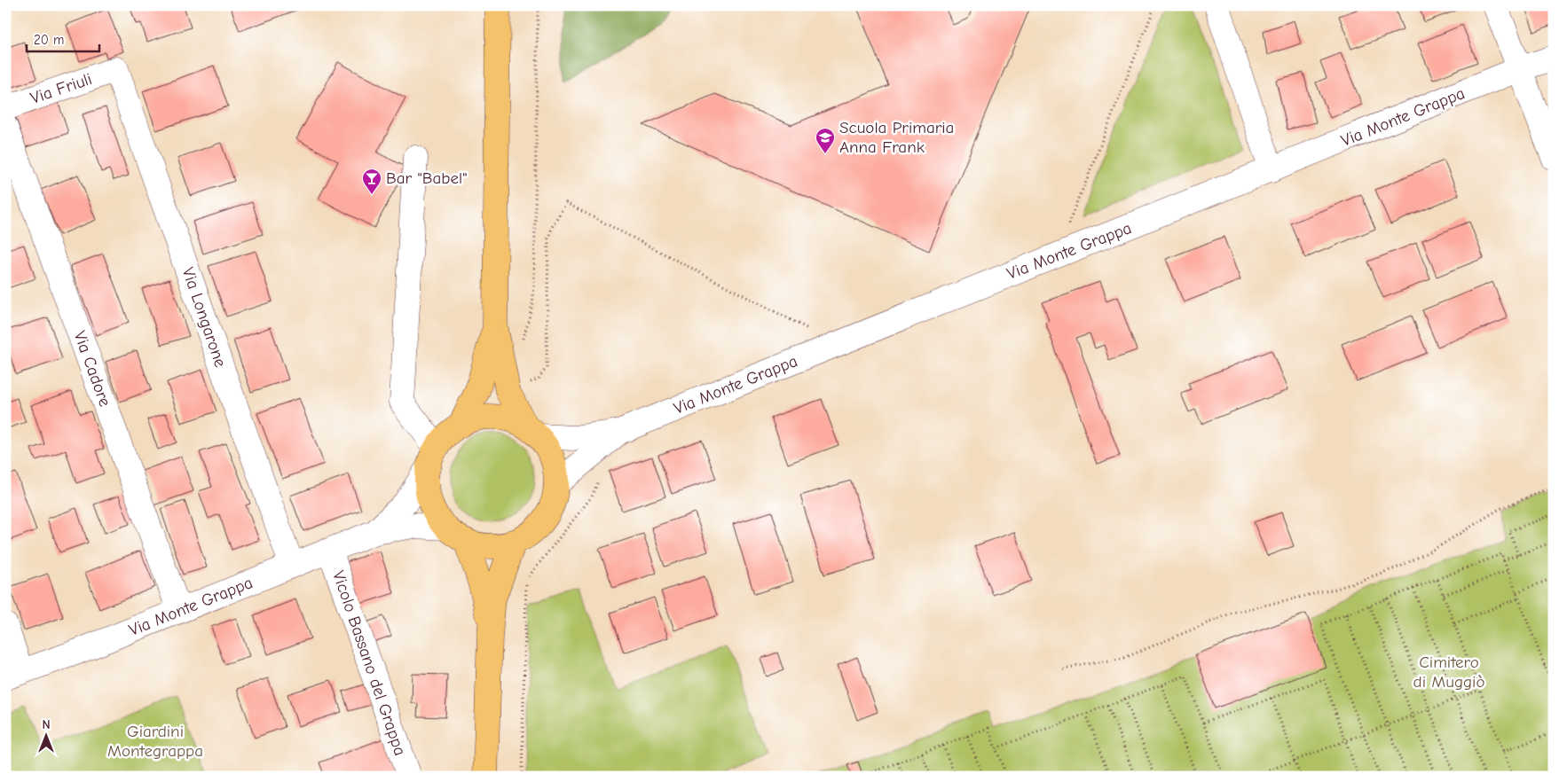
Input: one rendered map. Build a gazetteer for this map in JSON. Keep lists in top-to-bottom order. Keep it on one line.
{"streets":{"street":["Via Friuli","Via Monte Grappa","Via Longarone","Via Cadore","Vicolo Bassano del Grappa"]},"crossings":[["Via Friuli","Via Longarone"],["Via Monte Grappa","Via Longarone"],["Via Monte Grappa","Via Cadore"],["Via Monte Grappa","Vicolo Bassano del Grappa"]],"parks":["Cimitero di Muggiò","Giardini Montegrappa"],"places":{"school or university":["Scuola Primaria Anna Frank"],"bar":["Bar \"Babel\""]},"scale_bar":"20 m","north":"top"}
